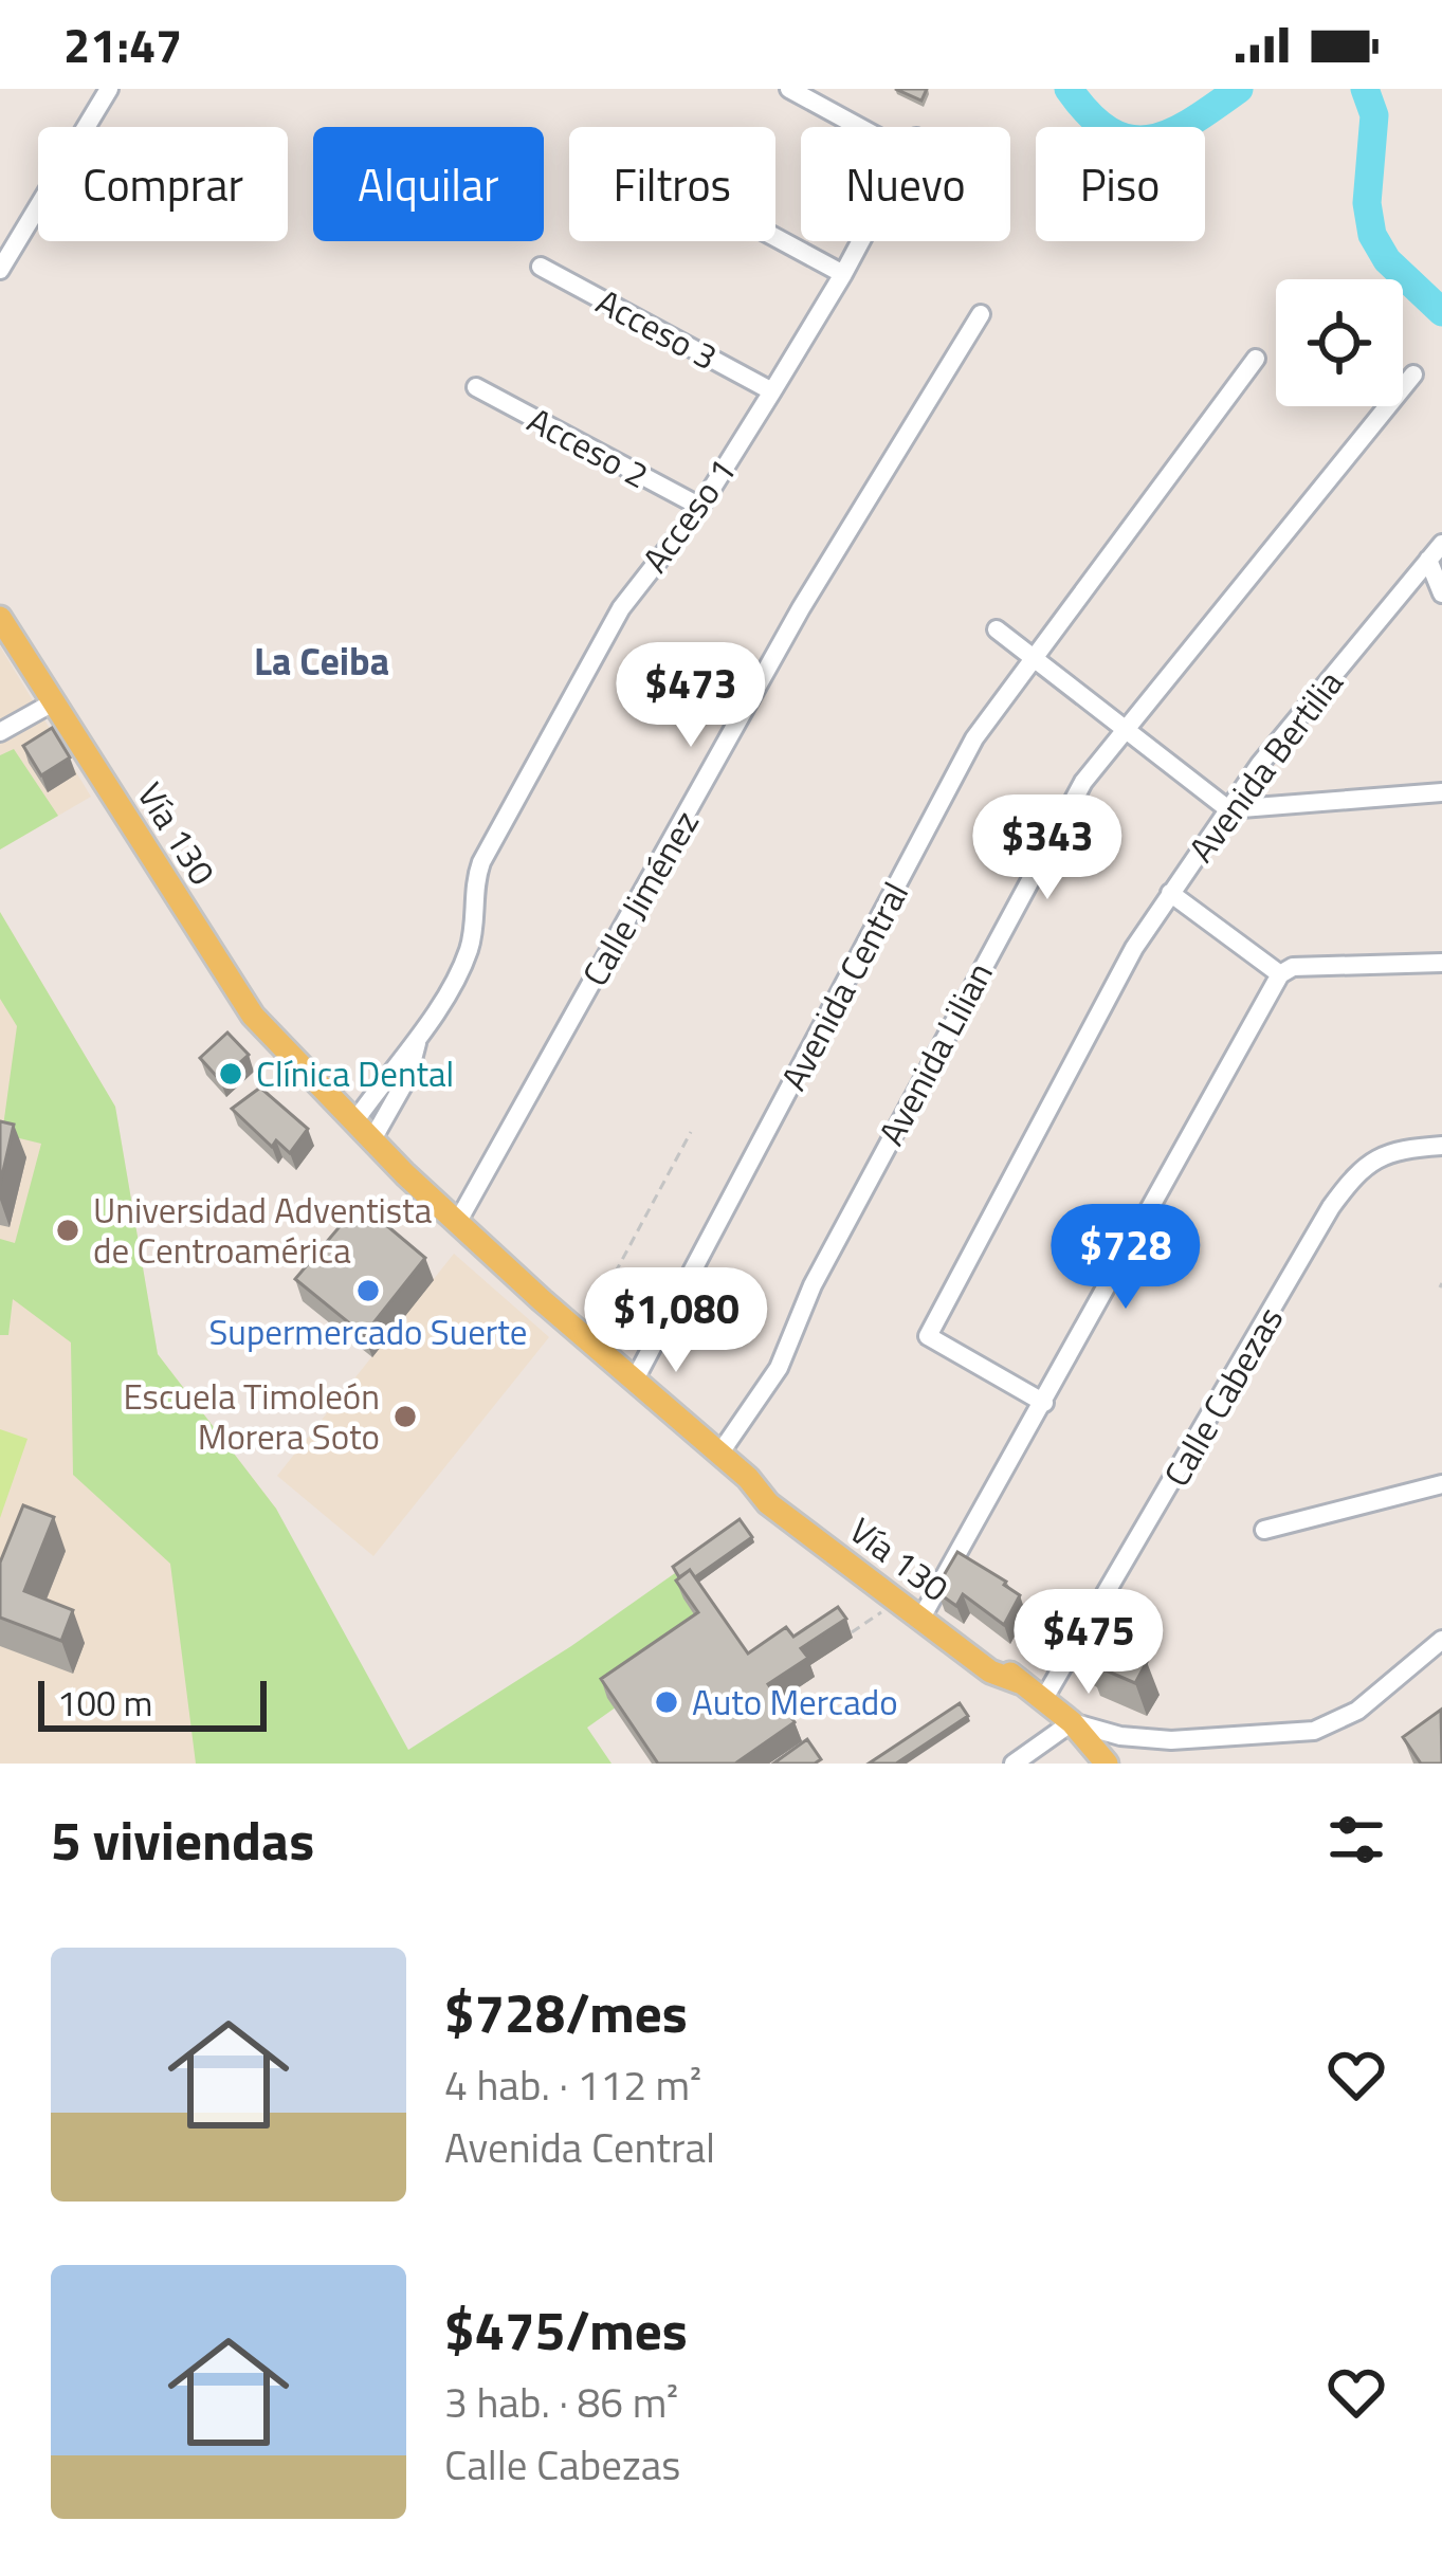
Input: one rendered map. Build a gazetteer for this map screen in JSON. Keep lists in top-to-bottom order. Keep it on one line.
{"streets":{"main road":["Vía 130"],"street":["Acceso 3","Acceso 2","Acceso 1","Avenida Bertilia","Calle Jiménez","Avenida Central","Avenida Lilian","Calle Cabezas"]},"crossings":[["Acceso 3","Acceso 1"],["Acceso 2","Acceso 1"],["Acceso 1","Vía 130"],["Vía 130","Calle Jiménez"],["Vía 130","Avenida Central"],["Vía 130","Avenida Lilian"],["Vía 130","Calle Cabezas"]],"districts":["La Ceiba"],"places":["Clínica Dental","Universidad Adventista de Centroamérica","Supermercado Suerte","Escuela Timoleón Morera Soto","Auto Mercado"],"scale_bar":"100 m","page":{"status":"21:47","chip":["Comprar","Alquilar","Filtros","Nuevo","Piso"],"price":["$473","$343","$728","$1,080","$475"],"scale":"100 m","heading":"5 viviendas","list":[{"name":"$728/mes","note":"4 hab. · 112 m² · Avenida Central"},{"name":"$475/mes","note":"3 hab. · 86 m² · Calle Cabezas"}]}}
